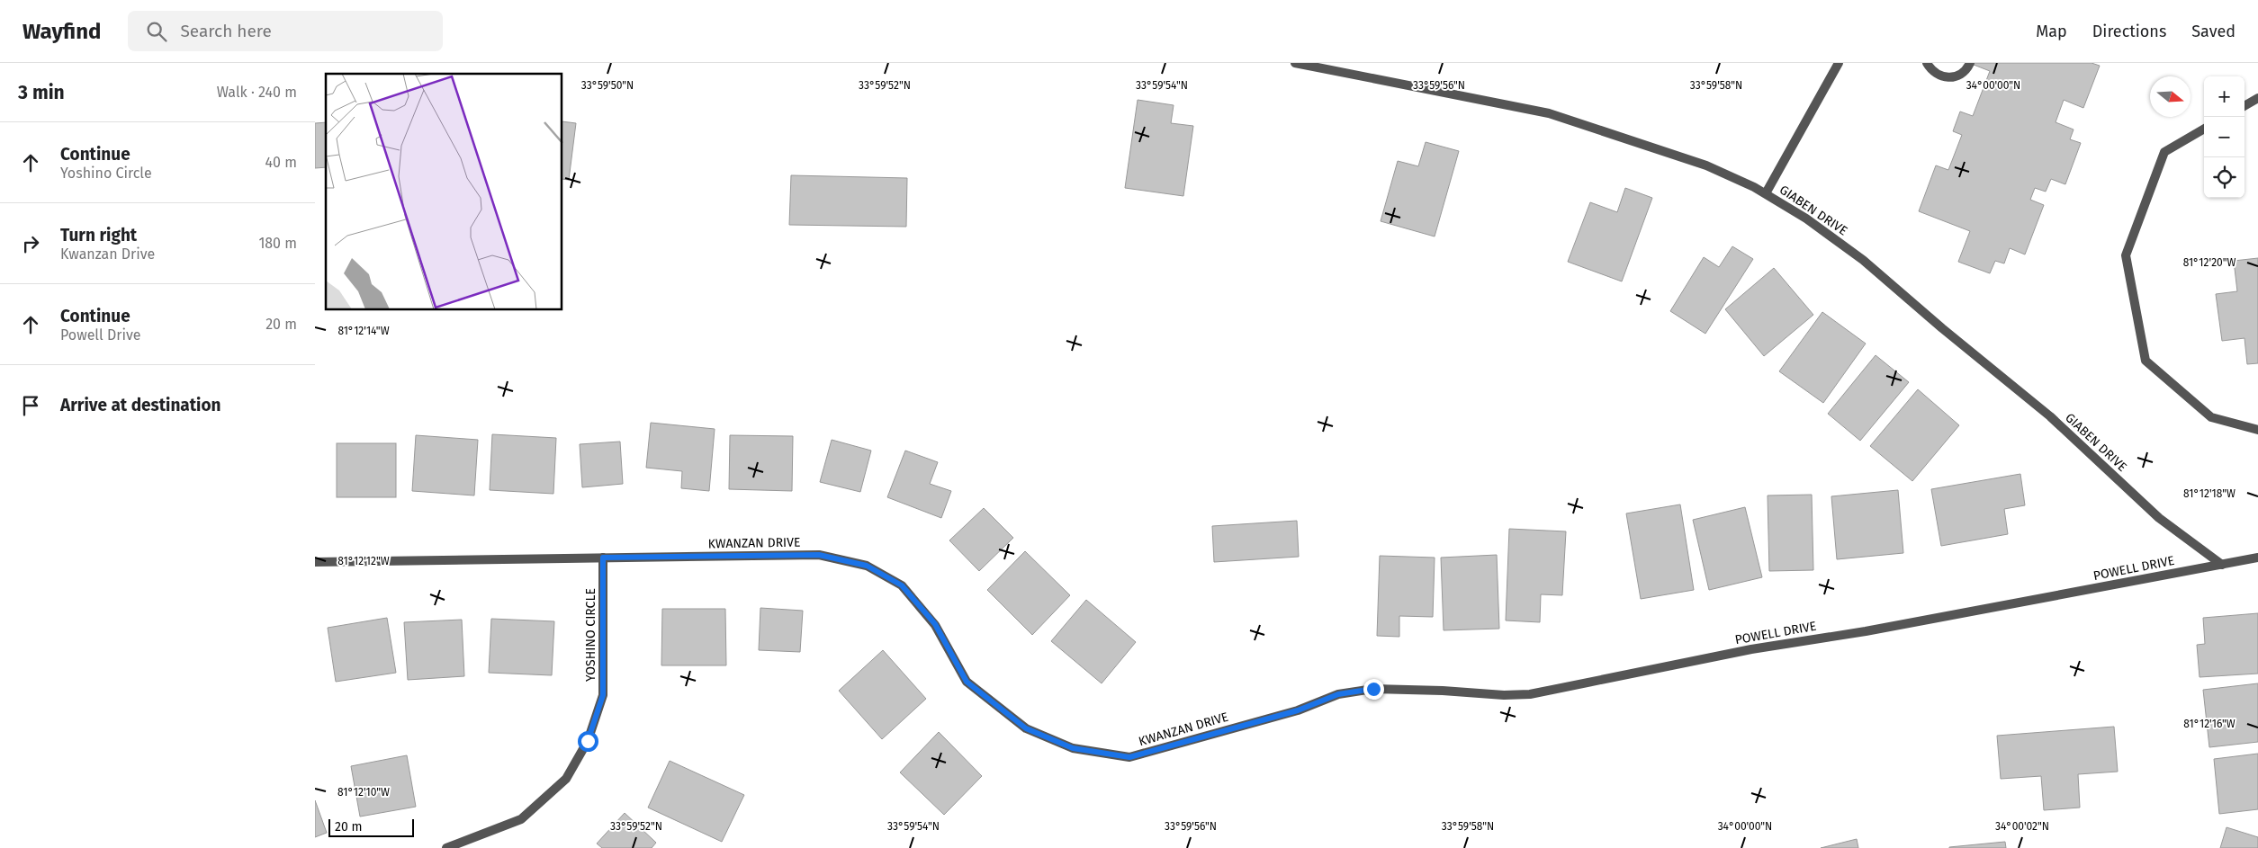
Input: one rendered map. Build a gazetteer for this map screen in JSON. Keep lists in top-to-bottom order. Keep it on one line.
{"streets":{"street":["GIABEN DRIVE","KWANZAN DRIVE","POWELL DRIVE","YOSHINO CIRCLE"]},"crossings":[["GIABEN DRIVE","POWELL DRIVE"],["KWANZAN DRIVE","POWELL DRIVE"],["KWANZAN DRIVE","YOSHINO CIRCLE"]],"scale_bar":"20 m","north":"right","page":{"header":"Wayfind","search":"Search here","nav":["Map","Directions","Saved"],"heading":["3 min","Walk · 240 m"],"map_buttons":["+","−"],"list":[["Continue","Yoshino Circle","40 m"],["Turn right","Kwanzan Drive","180 m"],["Continue","Powell Drive","20 m"],"Arrive at destination"],"scale":"20 m"},"coordinates":["33°59'50\"N","33°59'52\"N","33°59'54\"N","33°59'56\"N","33°59'58\"N","34°00'00\"N","81°12'20\"W","81°12'14\"W","81°12'18\"W","81°12'12\"W","81°12'16\"W","81°12'10\"W","34°00'02\"N"]}
